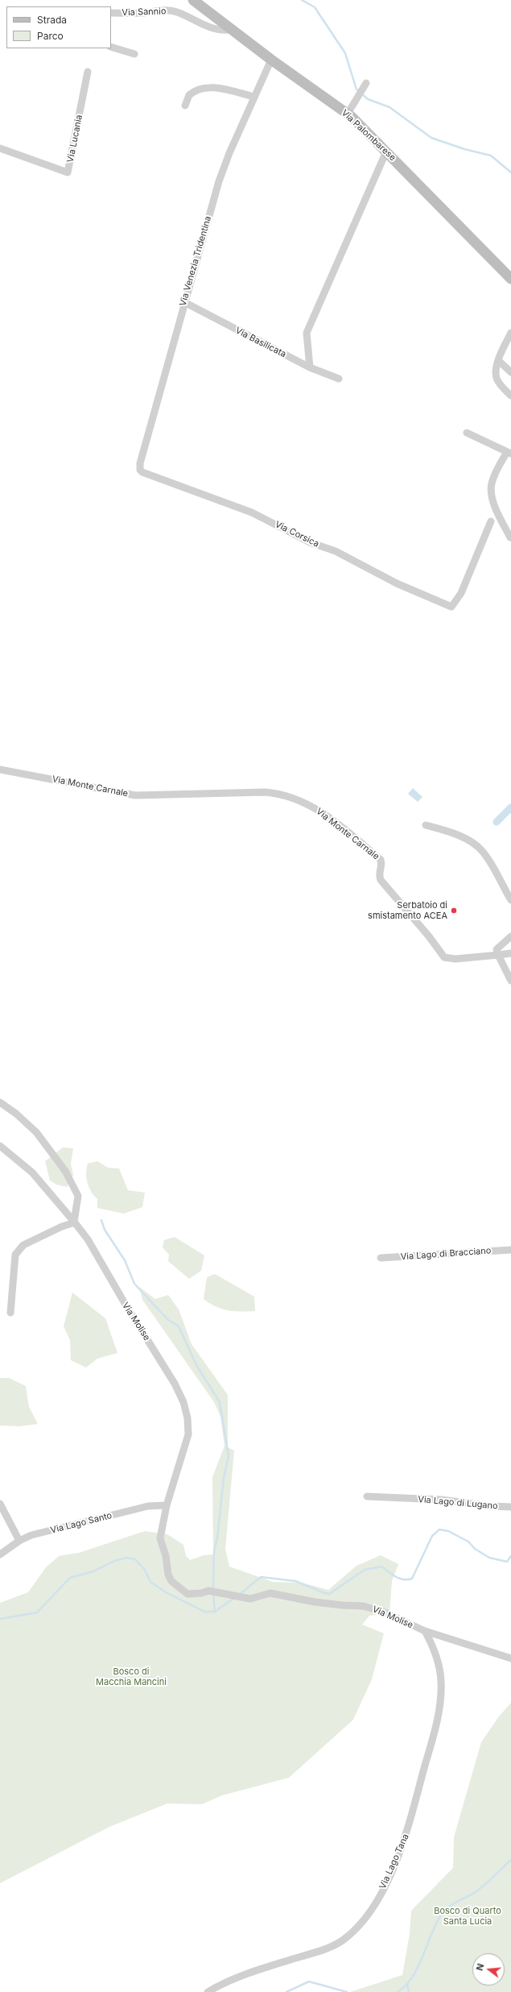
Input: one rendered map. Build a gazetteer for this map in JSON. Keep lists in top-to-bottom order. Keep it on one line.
{"streets":{"main road":["Via Palombarese"],"street":["Via Sannio","Via Lucania","Via Venezia Tridentina","Via Basilicata","Via Corsica","Via Monte Carnale","Via Lago di Bracciano","Via Molise","Via Lago di Lugano","Via Lago Santo","Via Lago Tana"]},"crossings":[["Via Sannio","Via Palombarese"],["Via Palombarese","Via Venezia Tridentina"],["Via Venezia Tridentina","Via Basilicata"],["Via Venezia Tridentina","Via Corsica"],["Via Molise","Via Lago Santo"],["Via Molise","Via Lago Tana"]],"parks":["Bosco di Macchia Mancini","Bosco di Quarto Santa Lucia"],"places":["Serbatoio di smistamento ACEA"],"legend":["Strada","Parco"],"north":"left"}
